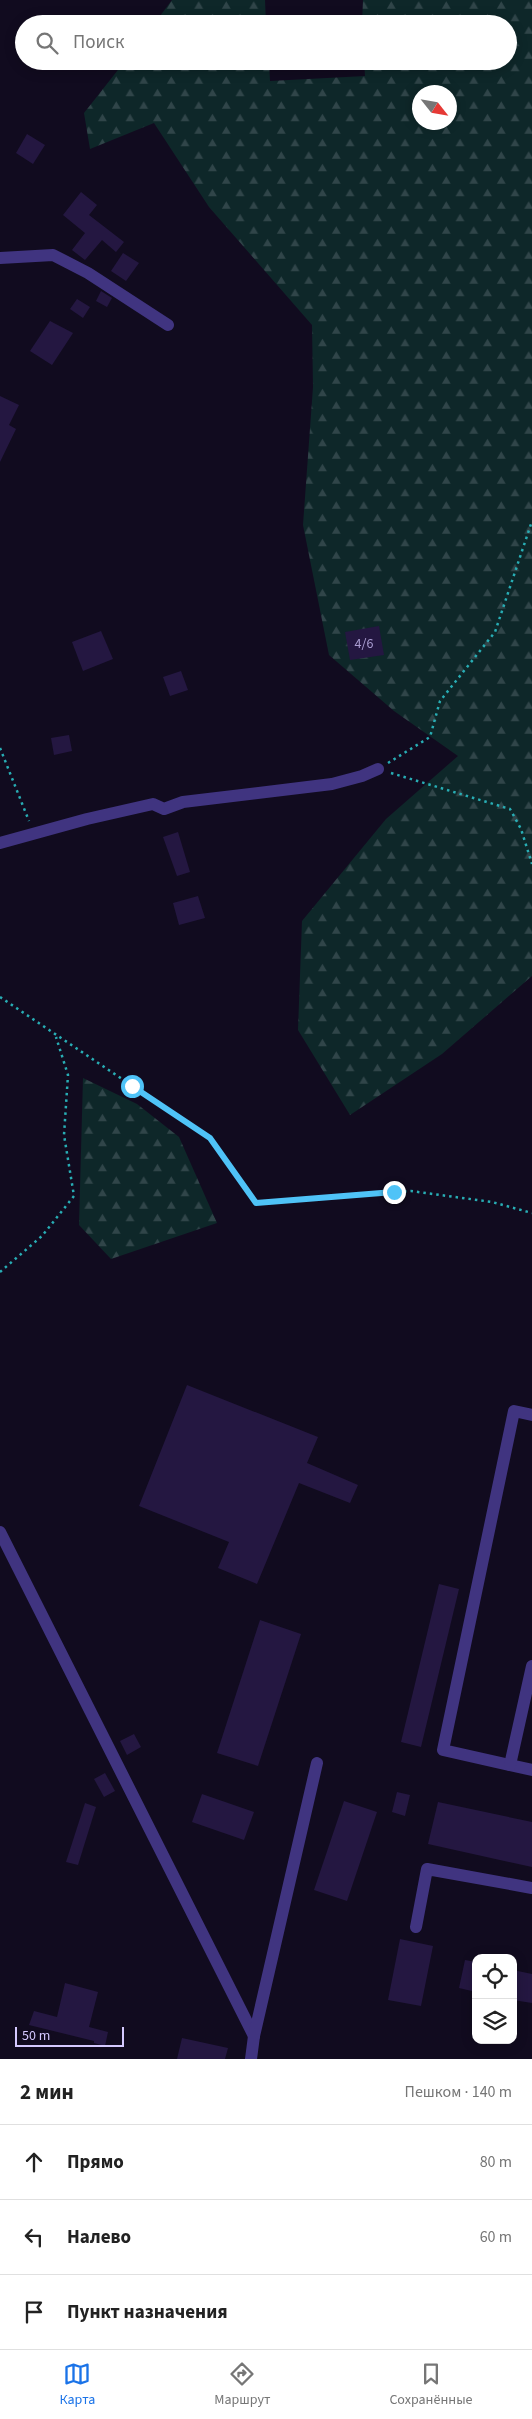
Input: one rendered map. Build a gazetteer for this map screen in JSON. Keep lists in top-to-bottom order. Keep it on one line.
{"house_numbers":["4/6"],"scale_bar":"50 m","north":"bottom right","page":{"search":"Поиск","scale":"50 m","heading":["2 мин","Пешком · 140 m"],"list":[["Прямо","80 m"],["Налево","60 m"],"Пункт назначения"],"nav":["Карта","Маршрут","Сохранённые"]}}
